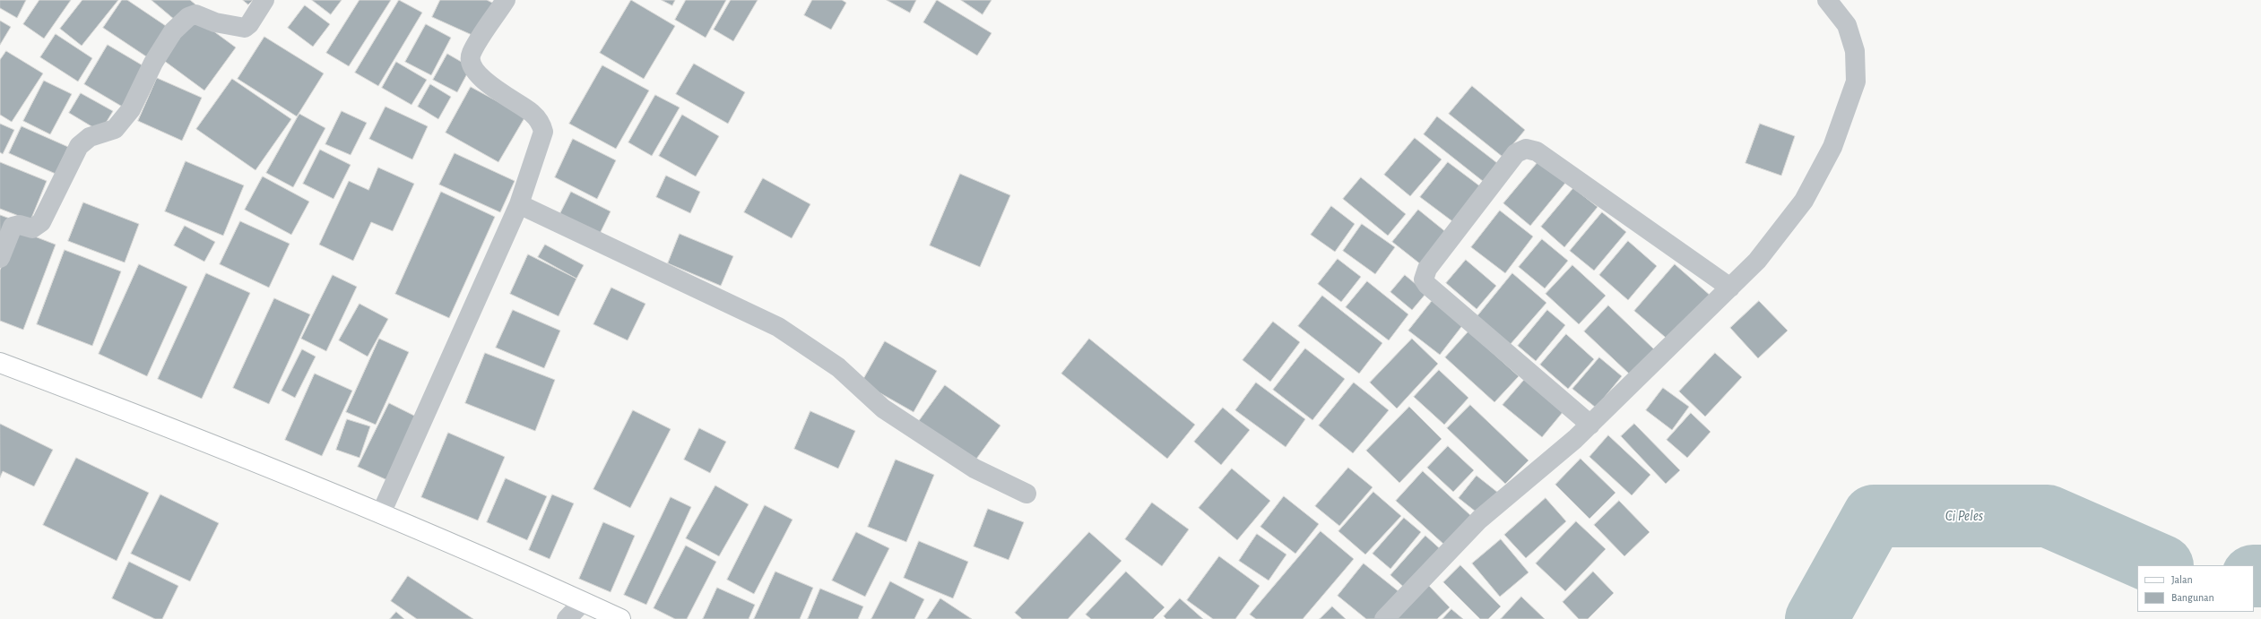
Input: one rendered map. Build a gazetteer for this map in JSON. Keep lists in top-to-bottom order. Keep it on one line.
{"water":["Ci Peles"],"legend":["Jalan","Bangunan"]}
